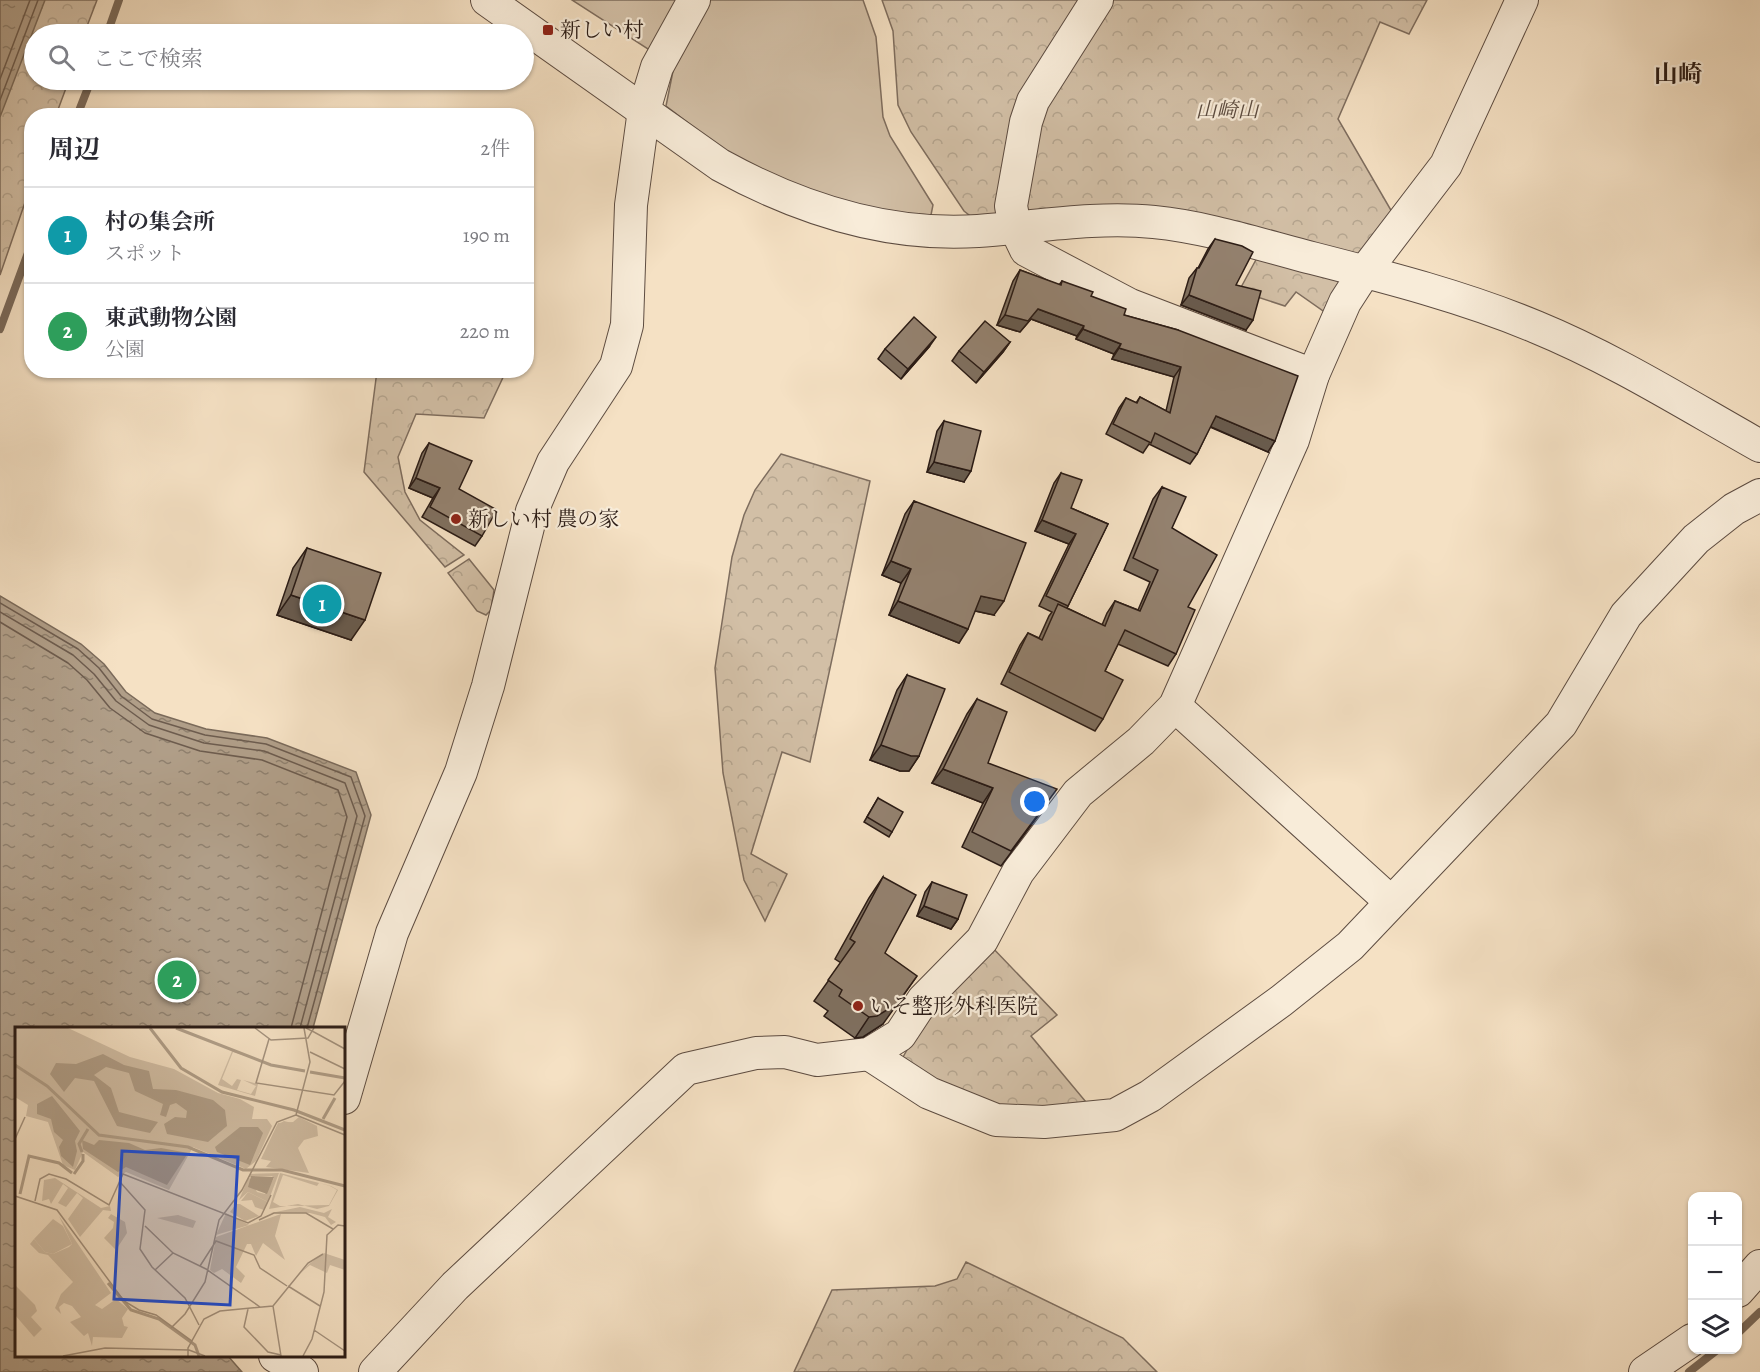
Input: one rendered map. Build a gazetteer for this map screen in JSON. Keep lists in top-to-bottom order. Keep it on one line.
{"districts":["山崎"],"parks":["山崎山"],"places":{"transit":["新しい村"],"other":["新しい村 農の家","いそ整形外科医院"]},"page":{"search":"ここで検索","heading":["周辺","2件"],"list":[{"mark":"1","name":"村の集会所","note":"スポット","value":"190 m"},{"mark":"2","name":"東武動物公園","note":"公園","value":"220 m"}],"pins":["1","2"],"map_buttons":["+","−"]}}
